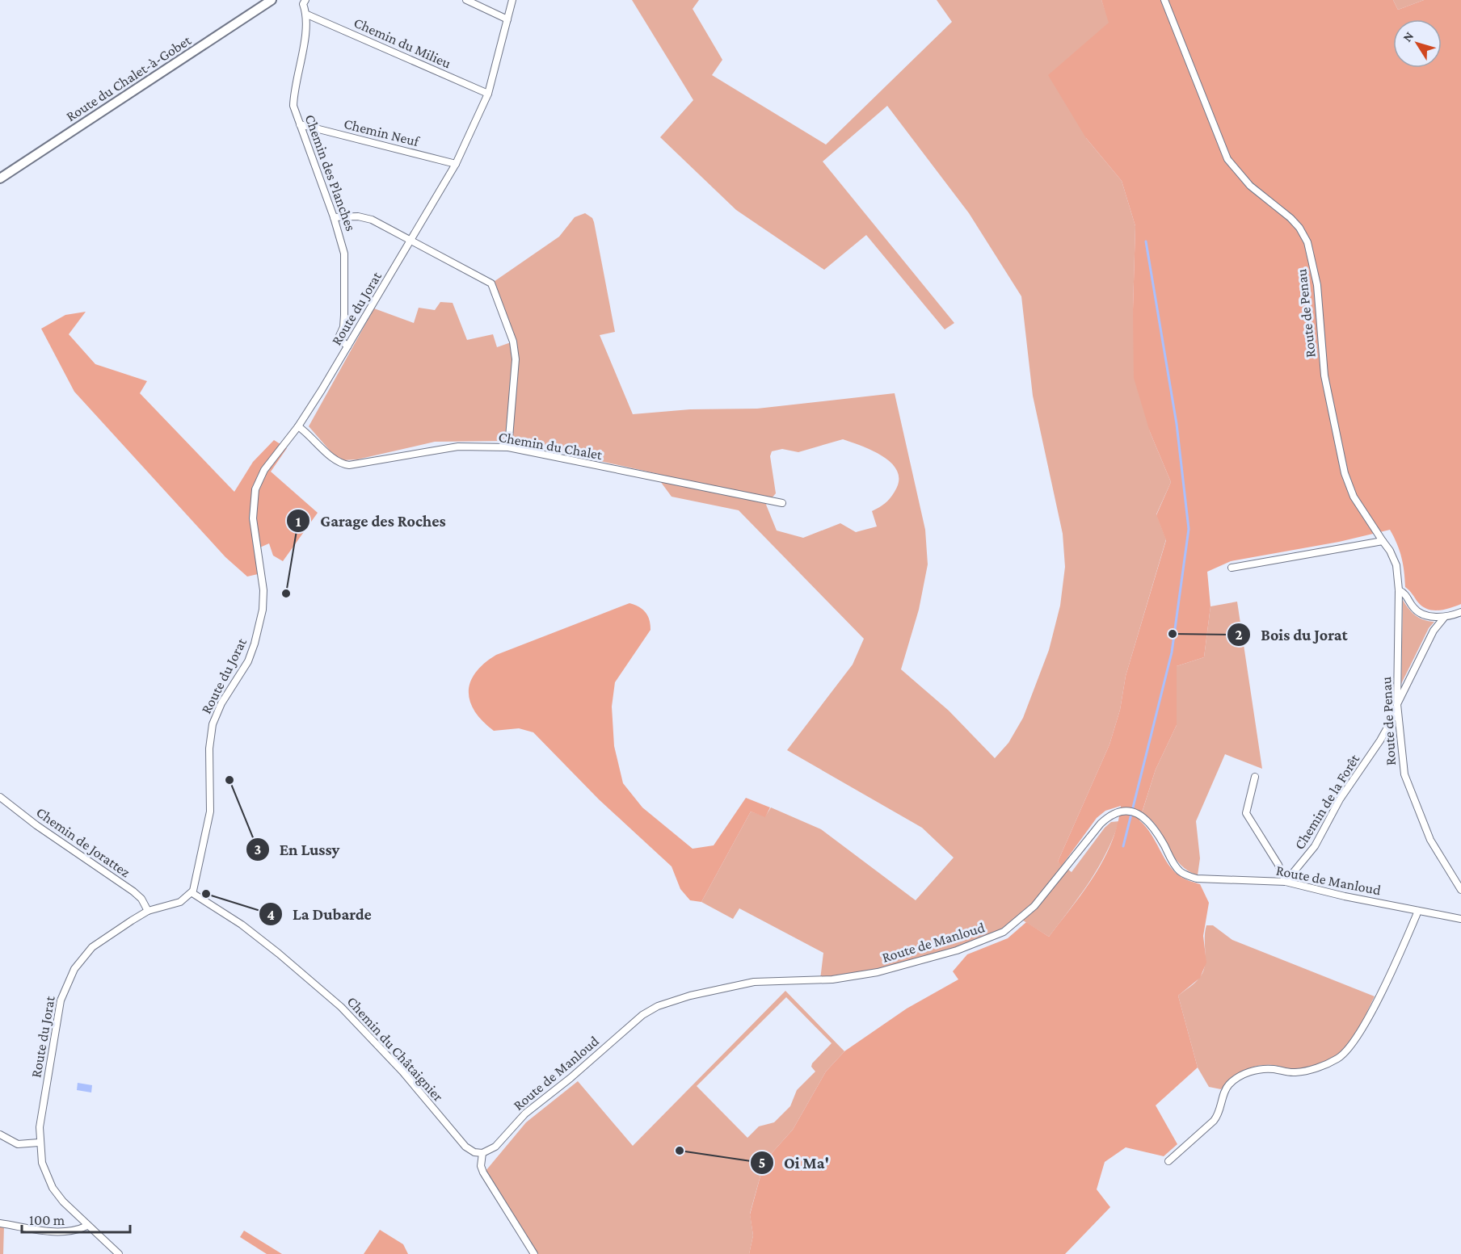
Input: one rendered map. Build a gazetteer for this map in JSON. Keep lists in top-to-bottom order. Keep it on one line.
{"streets":{"main road":["Route du Chalet-à-Gobet"],"street":["Chemin du Milieu","Chemin Neuf","Chemin des Planches","Route du Jorat","Route de Penau","Chemin du Chalet","Chemin de la Forêt","Chemin de Jorattez","Route de Manloud","Chemin du Châtaignier"]},"crossings":[["Chemin du Milieu","Chemin des Planches"],["Chemin du Milieu","Route du Jorat"],["Chemin Neuf","Chemin des Planches"],["Chemin Neuf","Route du Jorat"],["Chemin des Planches","Route du Jorat"],["Route du Jorat","Chemin du Chalet"],["Route du Jorat","Chemin de Jorattez"],["Route du Jorat","Chemin du Châtaignier"],["Route de Penau","Chemin de la Forêt"],["Chemin de la Forêt","Route de Manloud"],["Route de Manloud","Chemin du Châtaignier"]],"places":["Garage des Roches","Bois du Jorat","En Lussy","La Dubarde","Oi Ma'"],"scale_bar":"100 m","north":"top left"}
